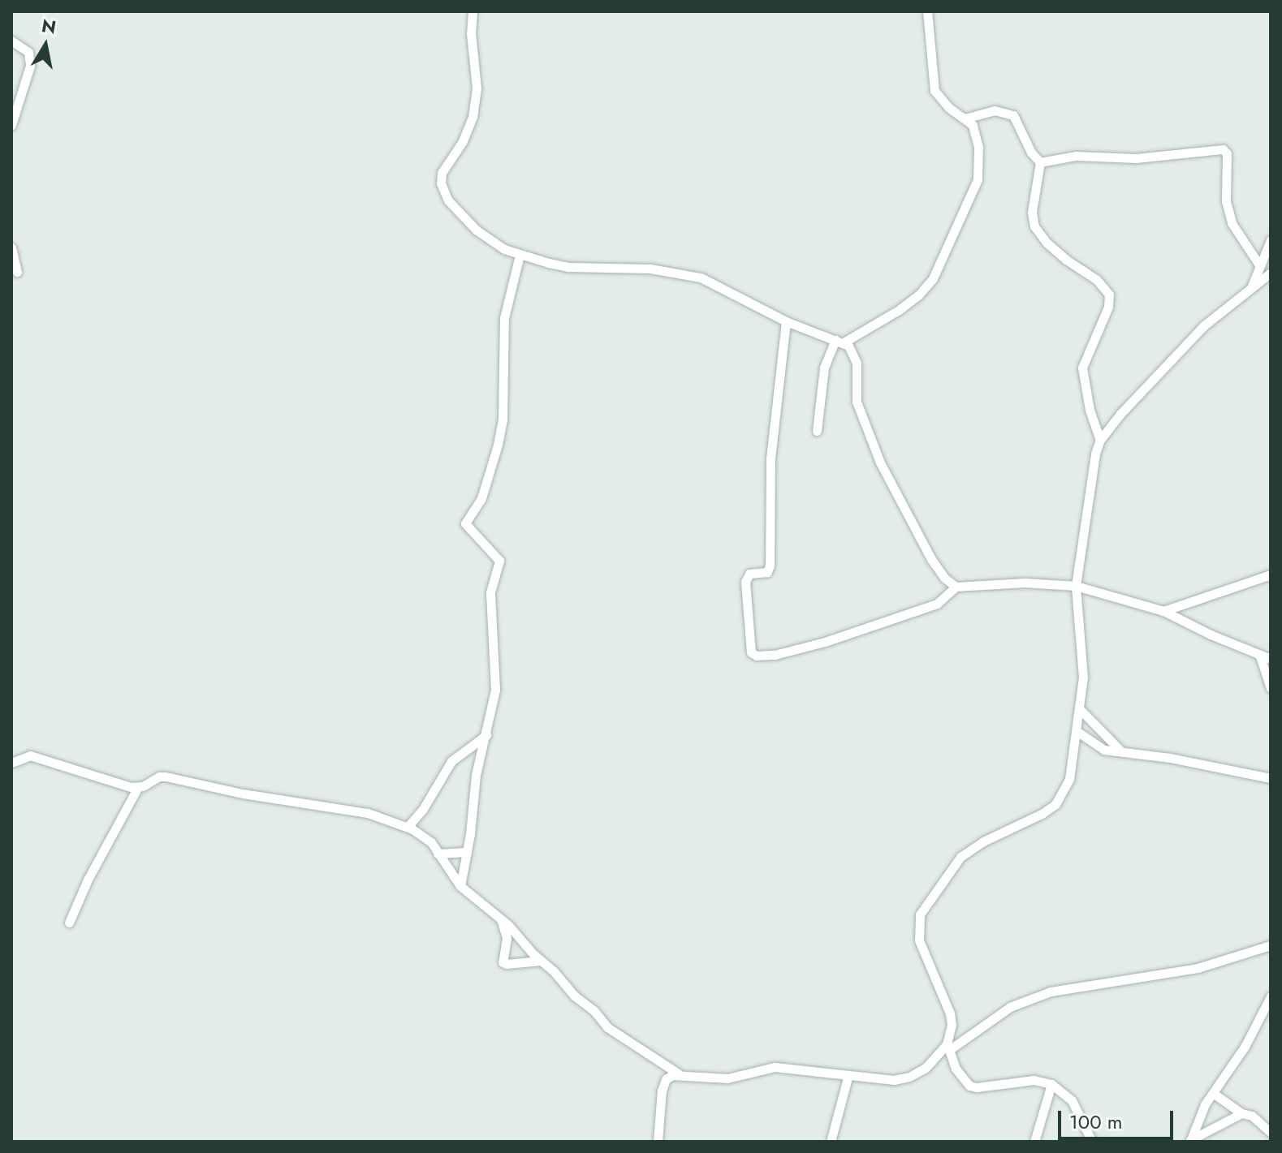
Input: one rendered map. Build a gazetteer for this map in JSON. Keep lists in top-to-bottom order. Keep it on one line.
{"scale_bar":"100 m","north":"top"}
